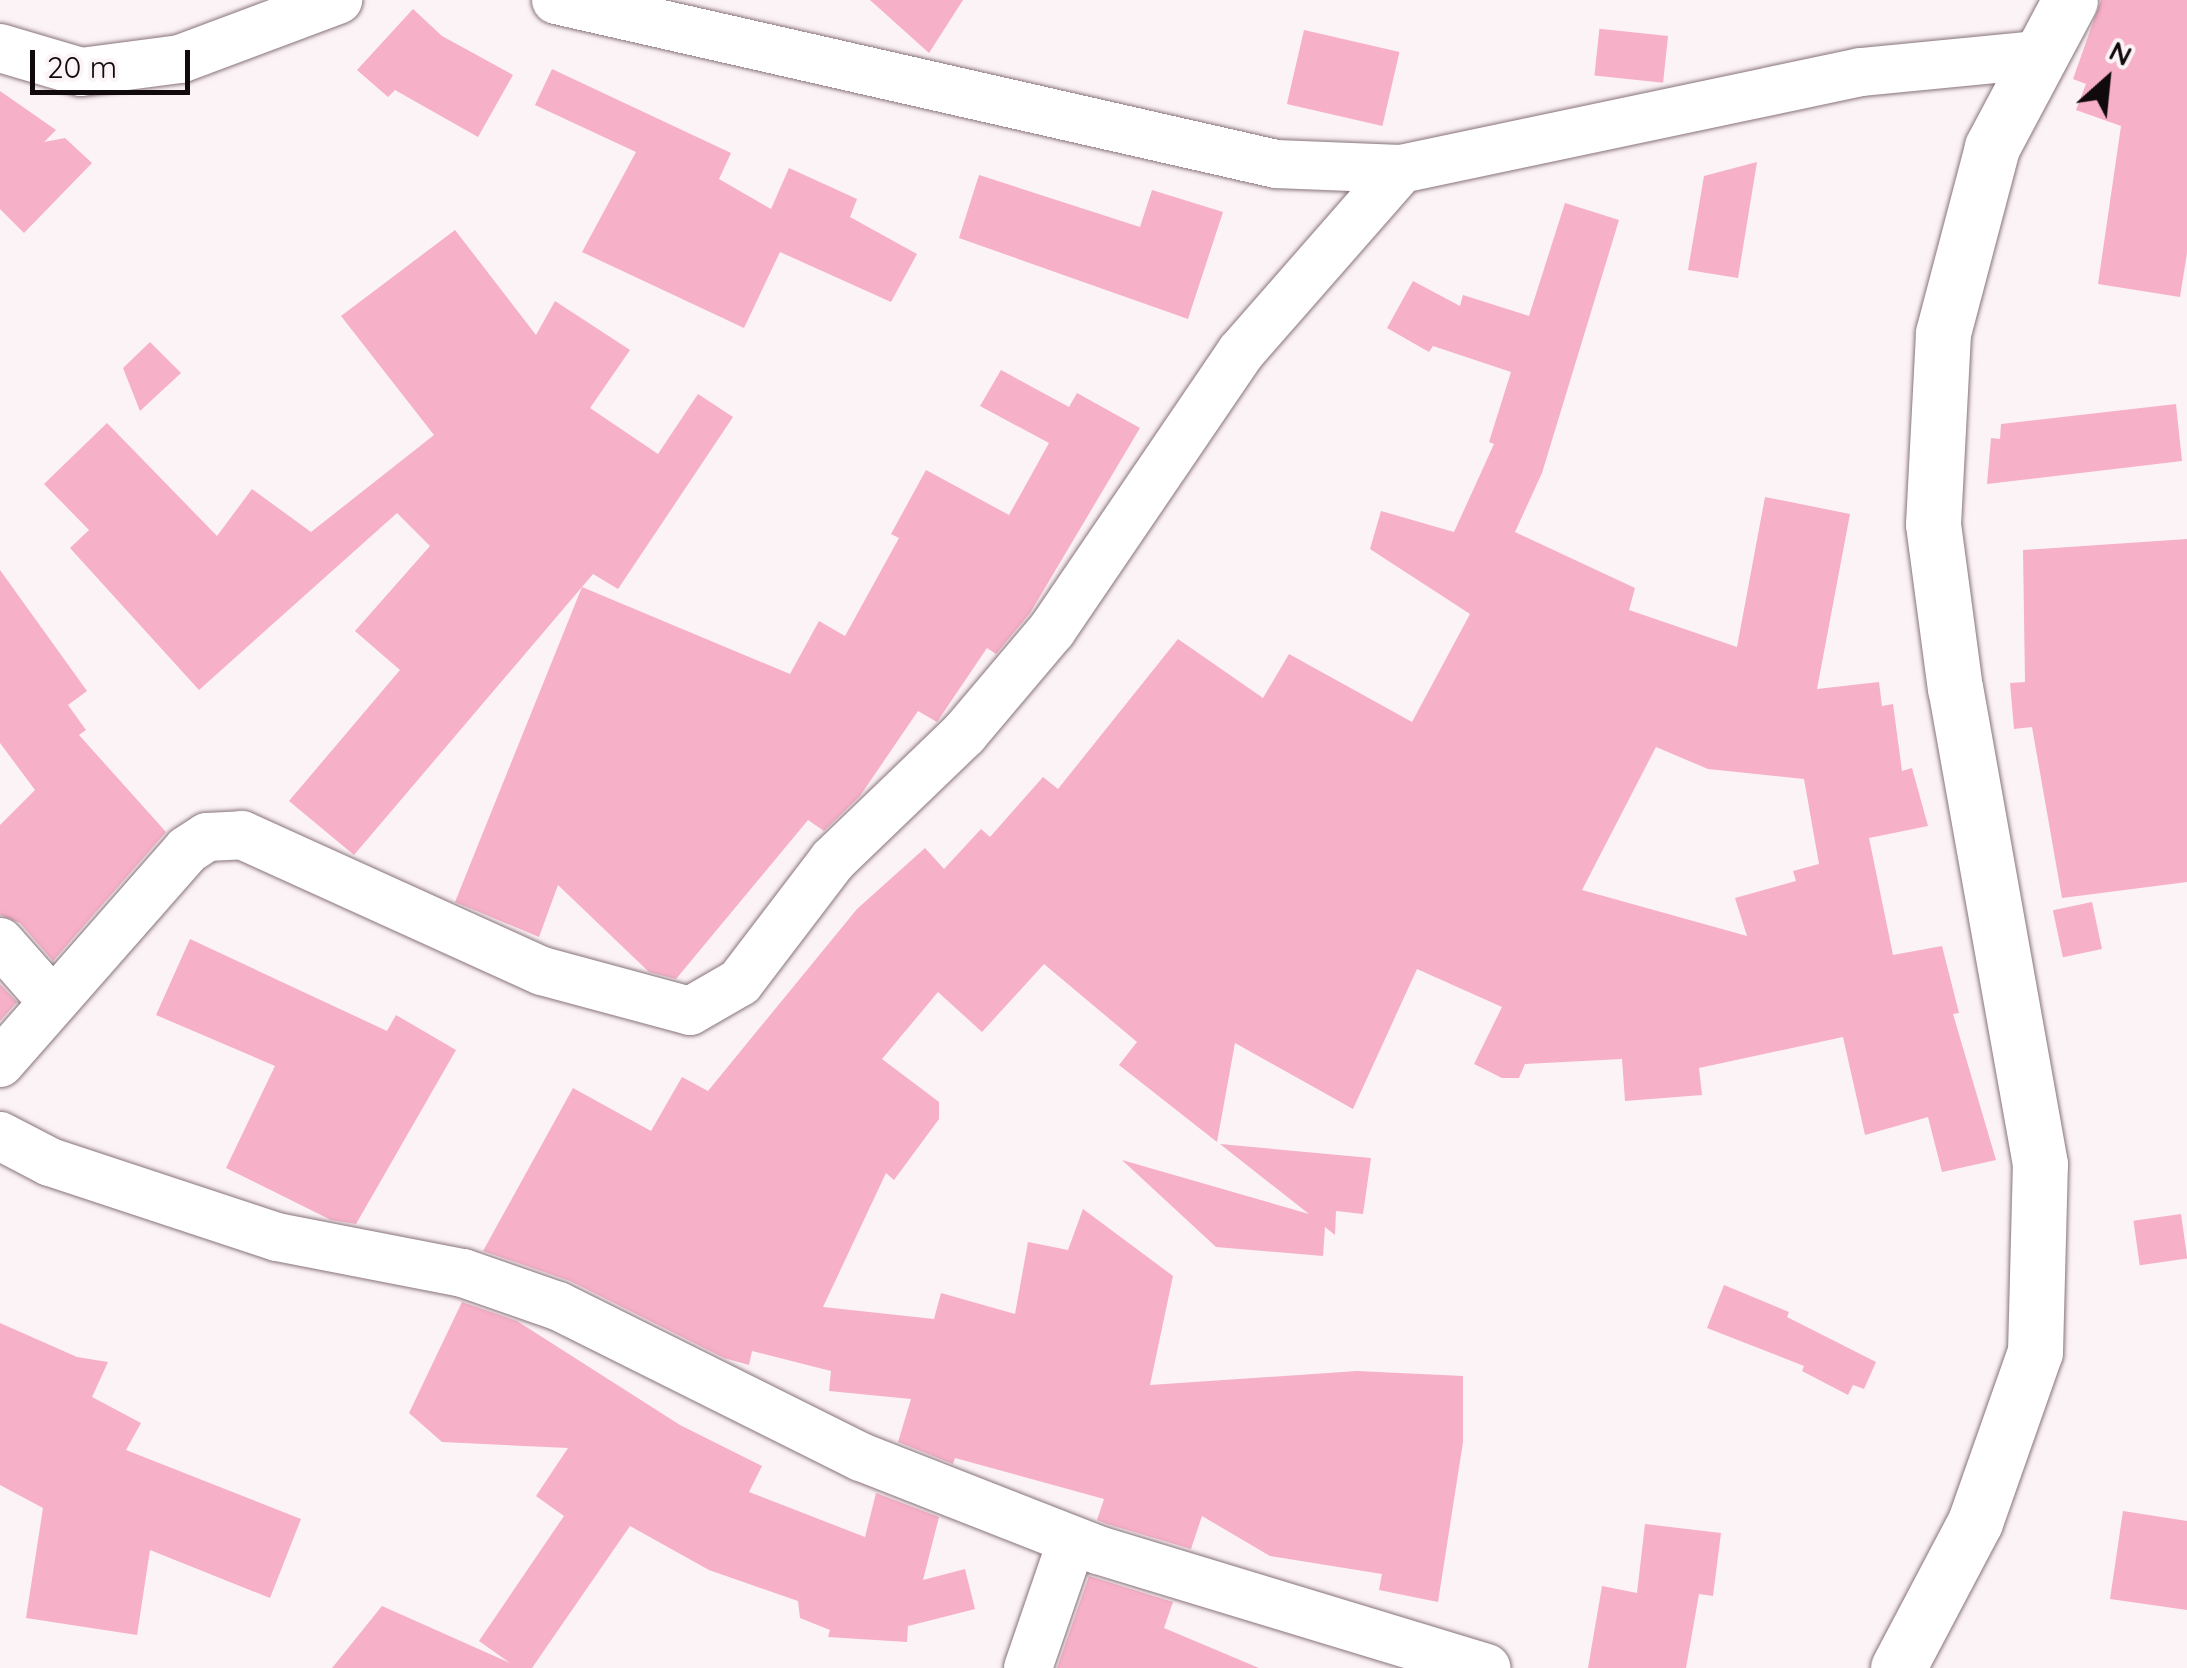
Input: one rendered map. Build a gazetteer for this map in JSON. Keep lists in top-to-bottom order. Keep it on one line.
{"scale_bar":"20 m","north":"top right"}
